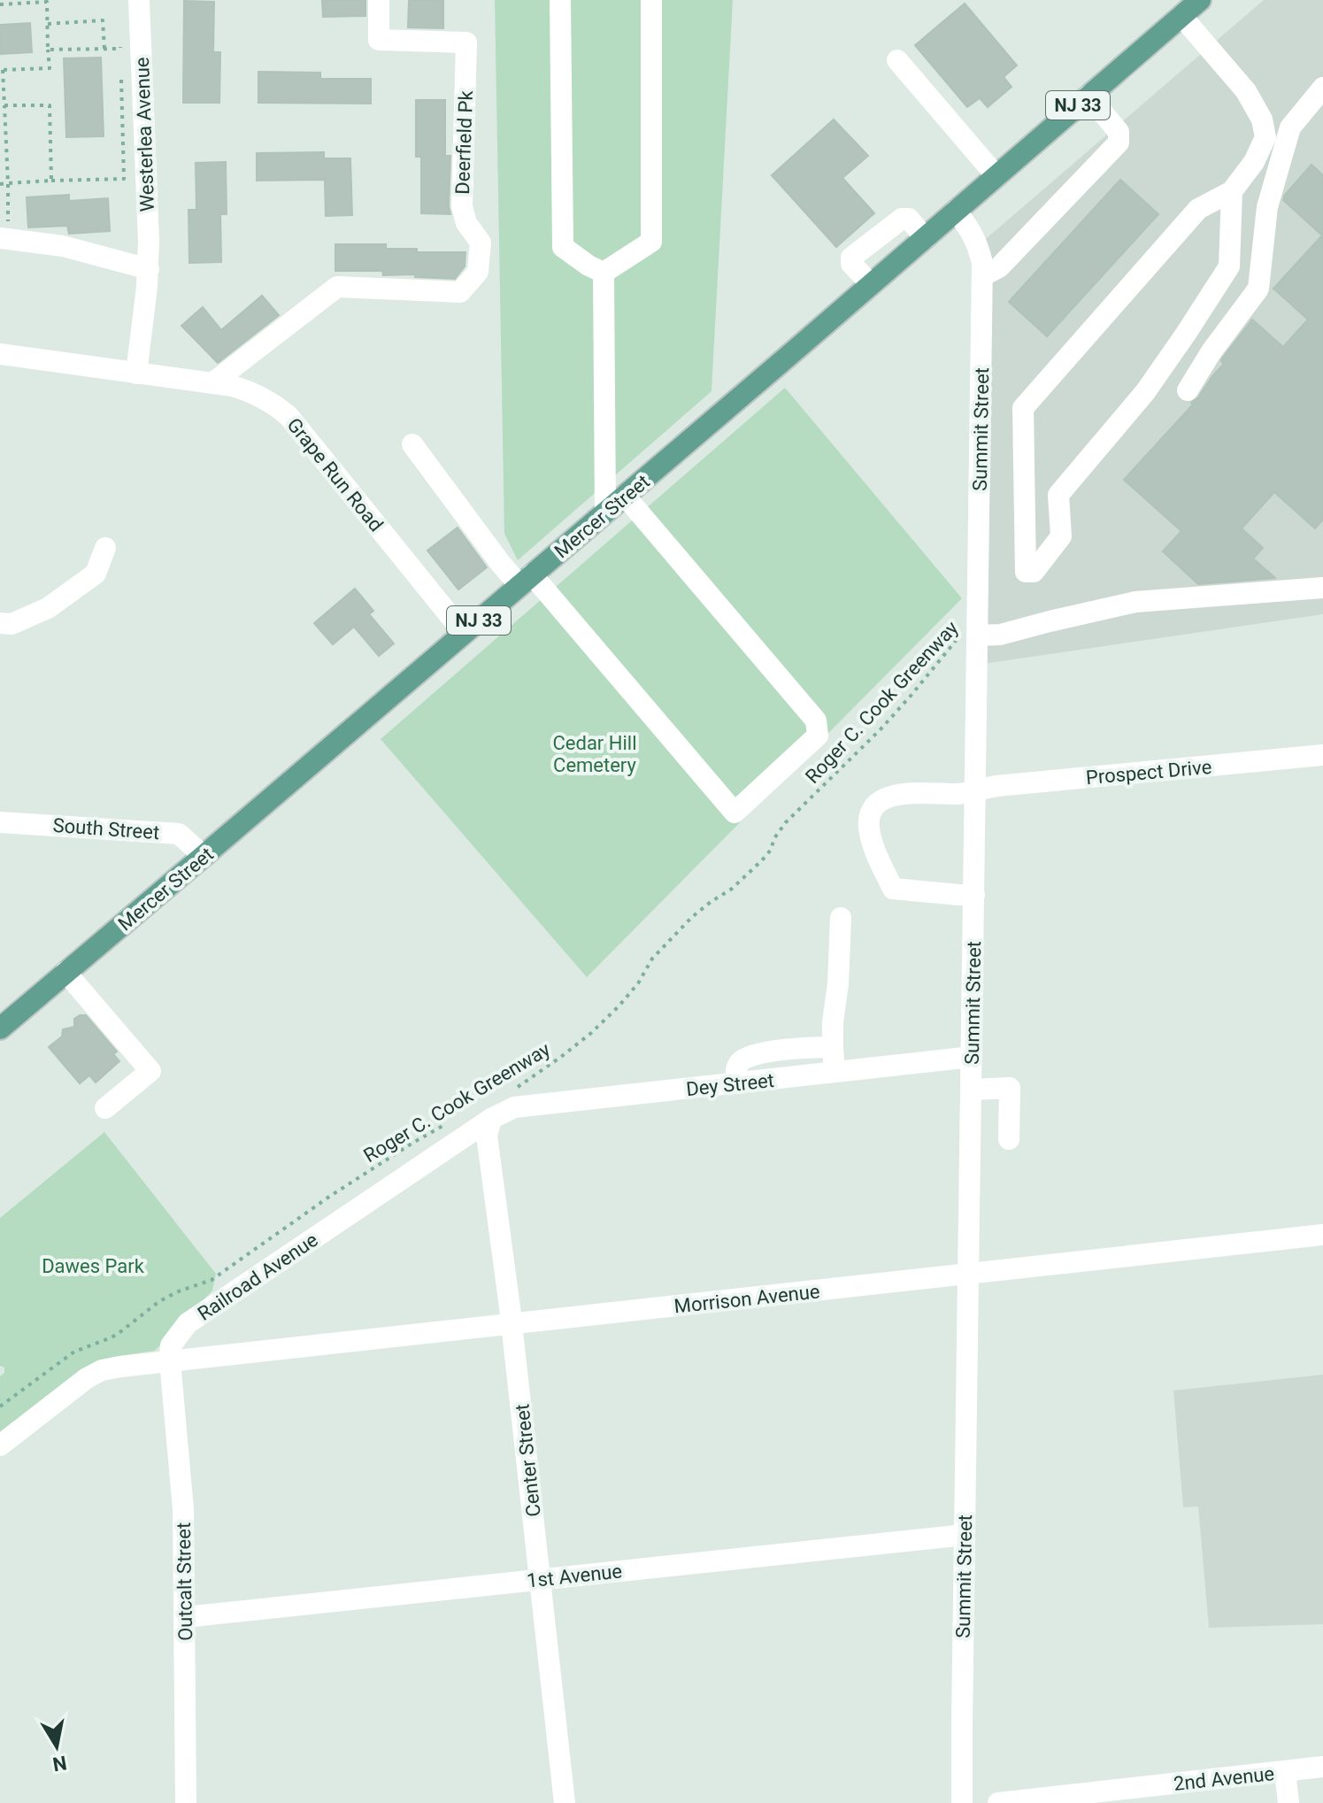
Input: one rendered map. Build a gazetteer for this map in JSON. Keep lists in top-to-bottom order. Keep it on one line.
{"streets":{"main road":["NJ 33","Mercer Street"],"street":["Westerlea Avenue","Deerfield Pk","Summit Street","Grape Run Road","Prospect Drive","South Street","Dey Street","Railroad Avenue","Morrison Avenue","Center Street","1st Avenue","Outcalt Street","2nd Avenue"],"path":["Roger C. Cook Greenway"]},"crossings":[["Westerlea Avenue","Grape Run Road"],["Deerfield Pk","Grape Run Road"],["Summit Street","Mercer Street"],["Summit Street","Roger C. Cook Greenway"],["Summit Street","Prospect Drive"],["Summit Street","Dey Street"],["Summit Street","Morrison Avenue"],["Summit Street","1st Avenue"],["Grape Run Road","Mercer Street"],["Mercer Street","South Street"],["Dey Street","Railroad Avenue"],["Dey Street","Center Street"],["Railroad Avenue","Morrison Avenue"],["Railroad Avenue","Center Street"],["Railroad Avenue","Outcalt Street"],["Morrison Avenue","Center Street"],["Morrison Avenue","Outcalt Street"],["Center Street","1st Avenue"],["1st Avenue","Outcalt Street"]],"parks":["Cedar Hill Cemetery","Dawes Park"],"north":"bottom"}
